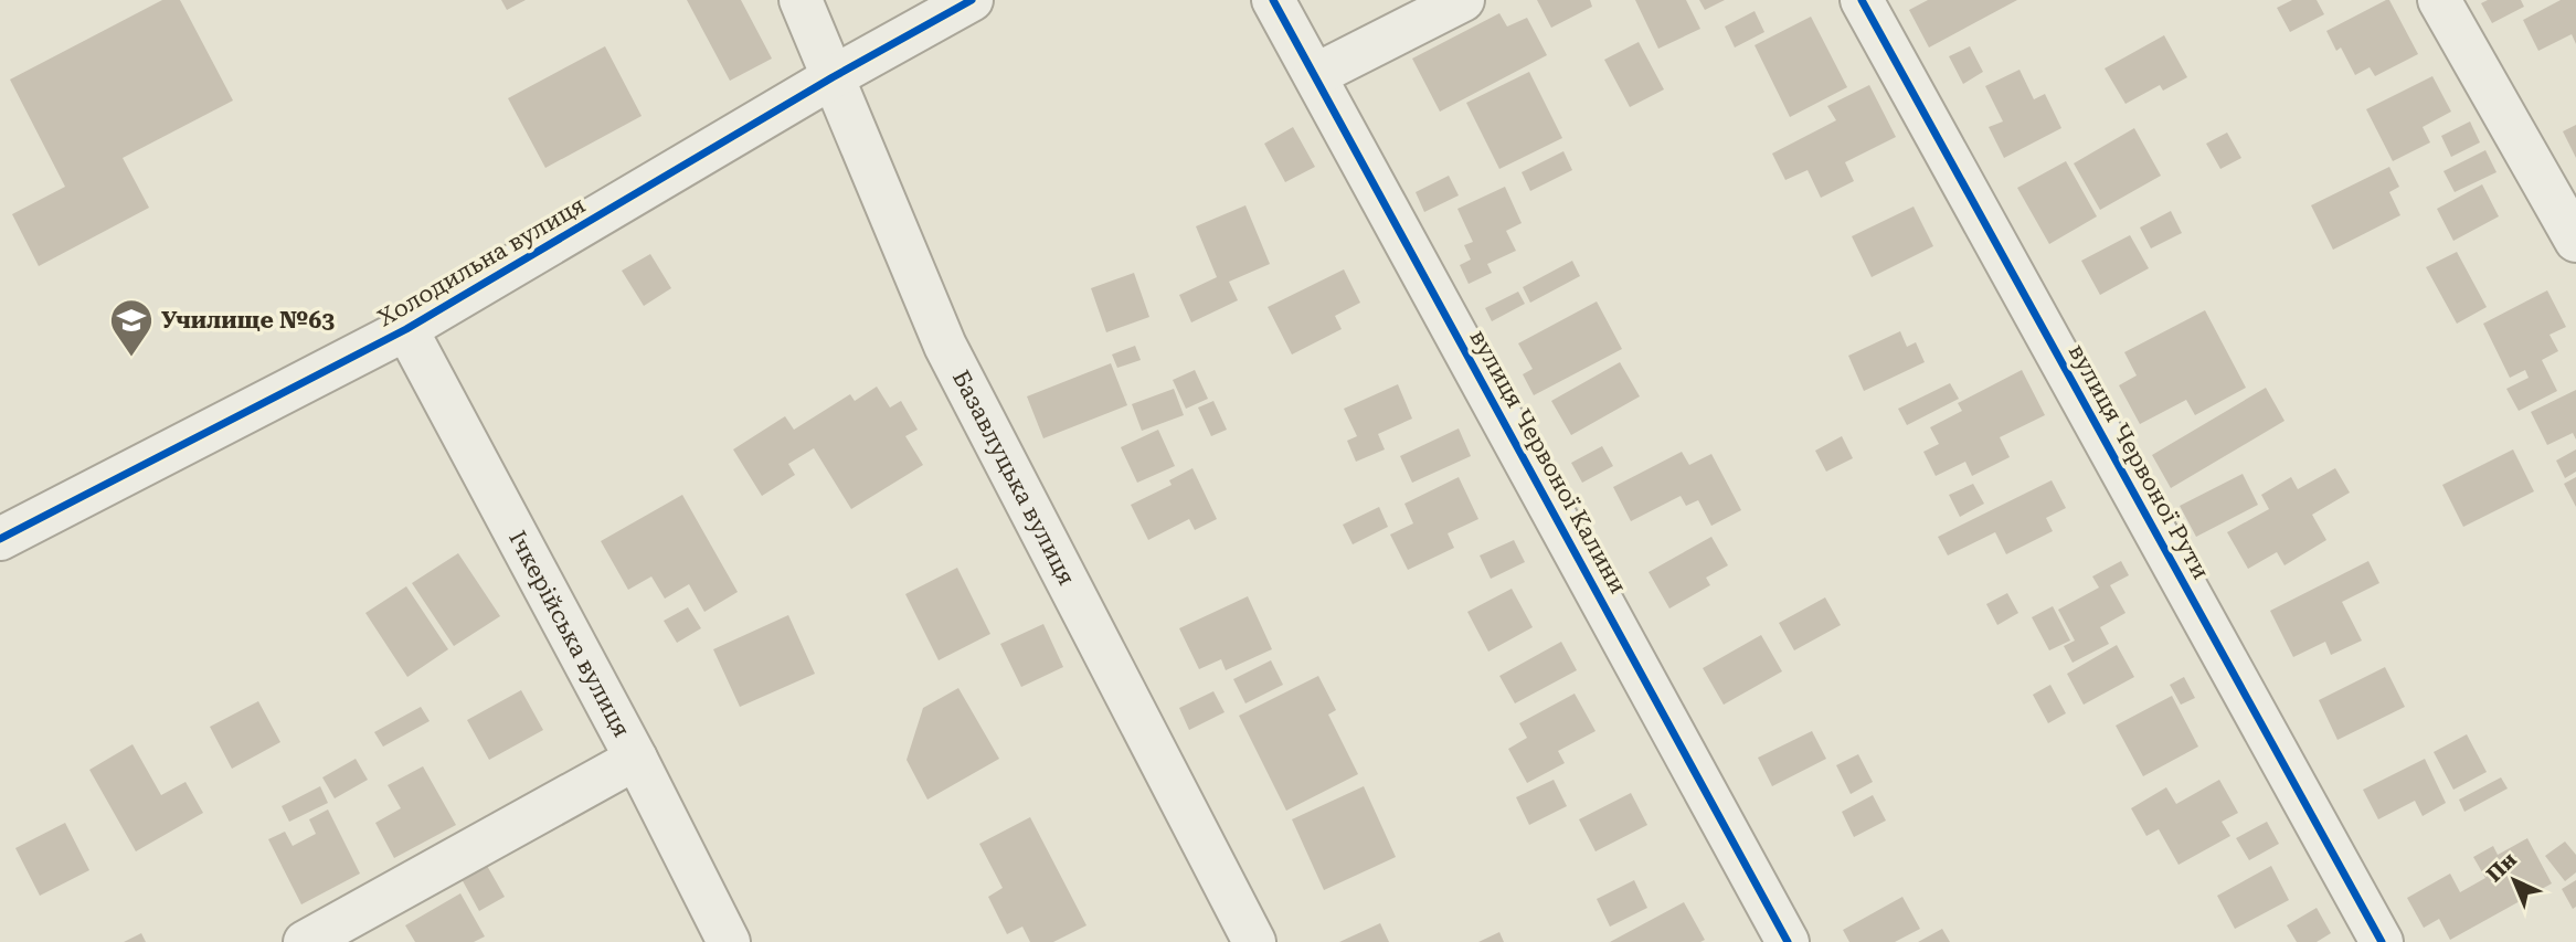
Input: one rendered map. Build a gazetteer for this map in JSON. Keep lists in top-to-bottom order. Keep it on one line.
{"streets":{"street":["Холодильна вулиця","вулиця Червоної Калини","вулиця Червоної Рути","Базавлуцька вулиця","Ічкерійська вулиця"]},"crossings":[["Холодильна вулиця","Базавлуцька вулиця"],["Холодильна вулиця","Ічкерійська вулиця"]],"places":{"school or university":["Училище №63"]},"north":"top left"}
